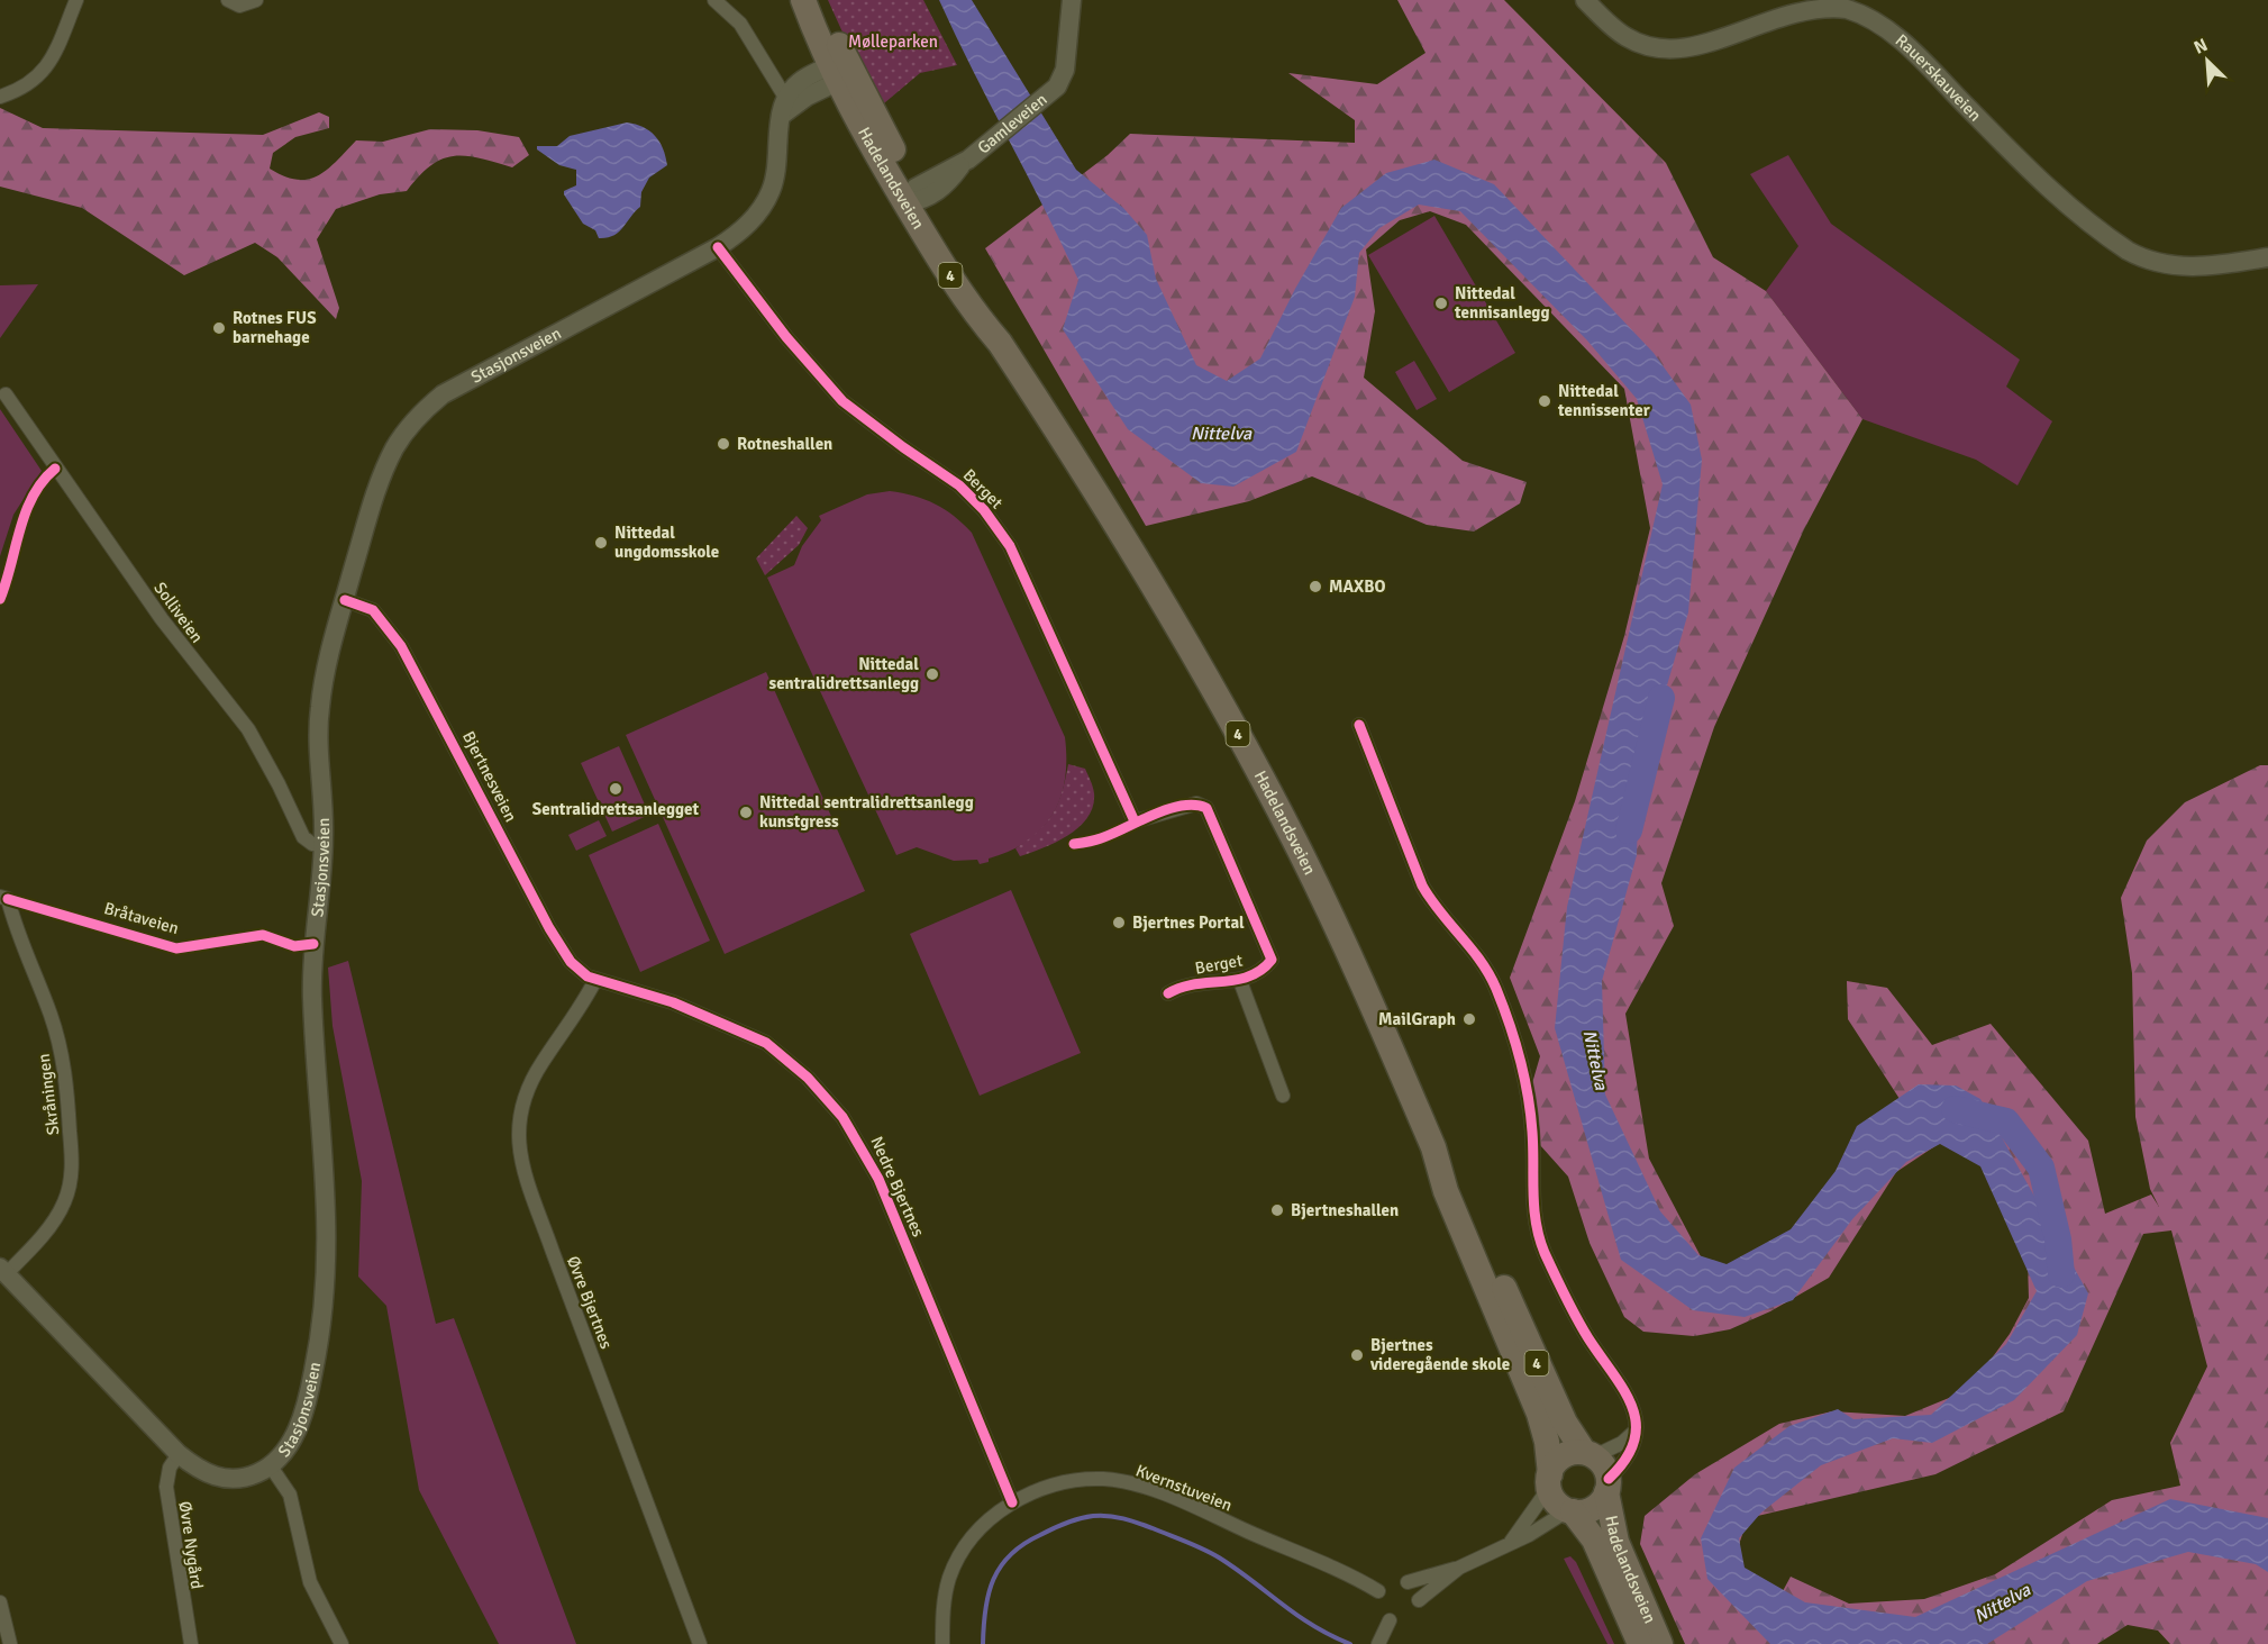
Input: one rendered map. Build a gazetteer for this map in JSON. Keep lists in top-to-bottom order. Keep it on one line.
{"streets":{"highway":["Hadelandsveien","4"],"main road":["Rauerskauveien","Gamleveien","Stasjonsveien"],"street":["Berget","Solliveien","Bjertnesveien","Skråningen","Nedre Bjertnes","Øvre Bjertnes","Kvernstuveien","Øvre Nygård"],"cycle path":["Bråtaveien"]},"crossings":[["Gamleveien","Hadelandsveien"],["Hadelandsveien","4"],["Stasjonsveien","Berget"],["Stasjonsveien","Solliveien"],["Stasjonsveien","Bjertnesveien"],["Stasjonsveien","Skråningen"],["Stasjonsveien","Øvre Nygård"],["Bjertnesveien","Nedre Bjertnes"],["Bjertnesveien","Øvre Bjertnes"],["Nedre Bjertnes","Øvre Bjertnes"],["Nedre Bjertnes","Kvernstuveien"]],"water":["Nittelva"],"parks":["Mølleparken"],"places":["Nittedal tennisanlegg","Rotnes FUS barnehage","Nittedal tennissenter","Rotneshallen","Nittedal ungdomsskole","MAXBO","Nittedal sentralidrettsanlegg","Sentralidrettsanlegget","Nittedal sentralidrettsanlegg kunstgress","Bjertnes Portal","MailGraph","Bjertneshallen","Bjertnes videregående skole"],"north":"top left"}
